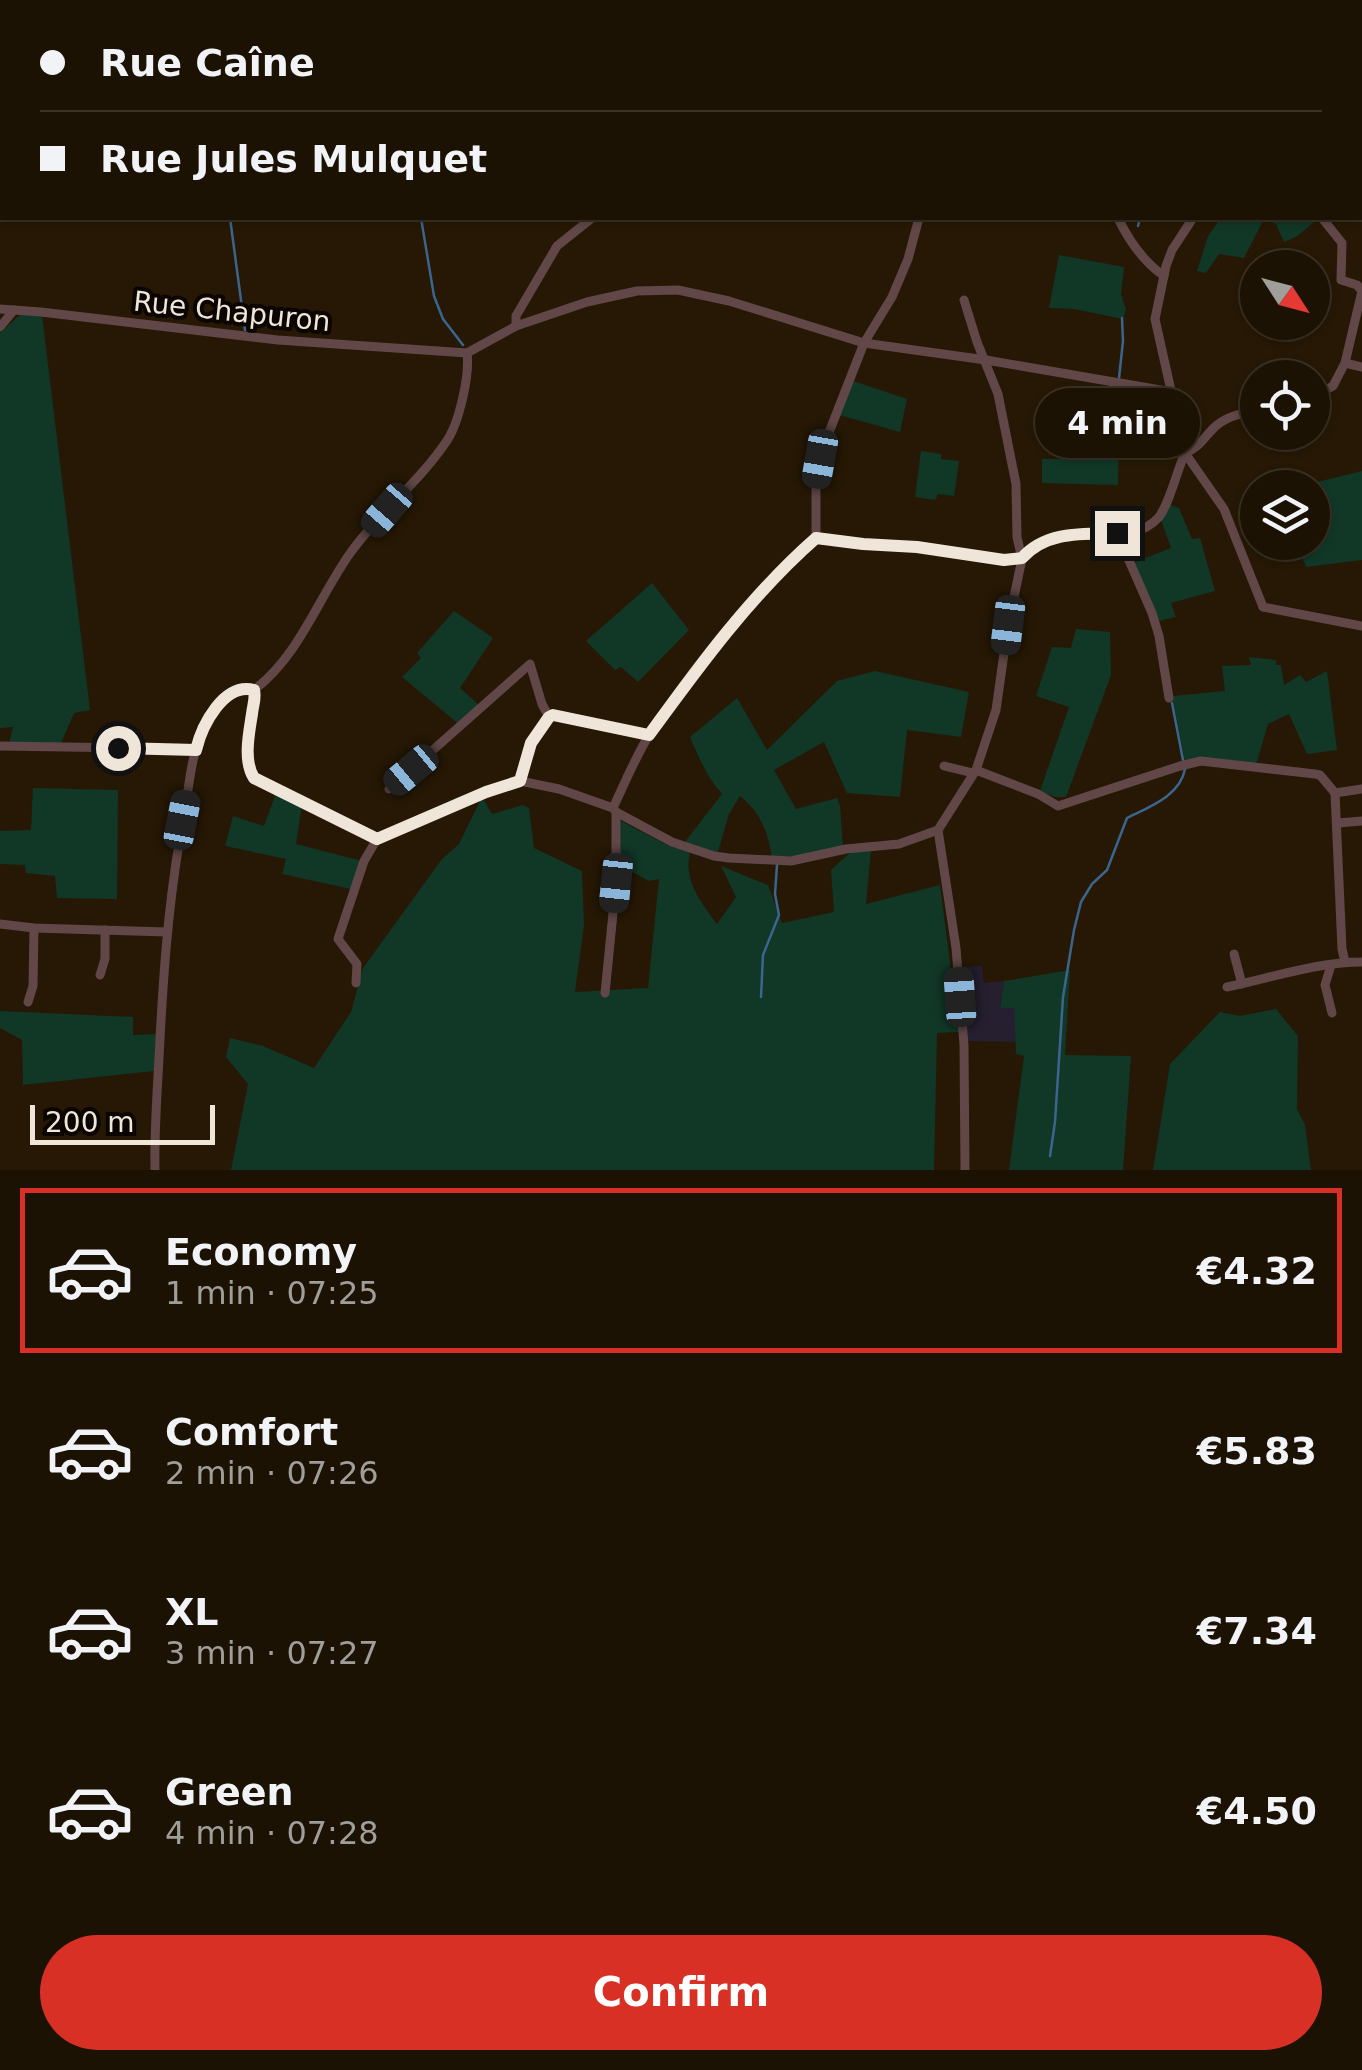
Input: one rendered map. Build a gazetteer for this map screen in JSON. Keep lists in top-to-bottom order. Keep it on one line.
{"streets":{"street":["Rue Chapuron"]},"scale_bar":"200 m","north":"bottom right","page":{"banner":["Rue Caîne","Rue Jules Mulquet"],"bubble":"4 min","scale":"200 m","list":[{"name":"Economy","note":"1 min · 07:25","value":"€4.32"},{"name":"Comfort","note":"2 min · 07:26","value":"€5.83"},{"name":"XL","note":"3 min · 07:27","value":"€7.34"},{"name":"Green","note":"4 min · 07:28","value":"€4.50"}],"buttons":"Confirm"}}
